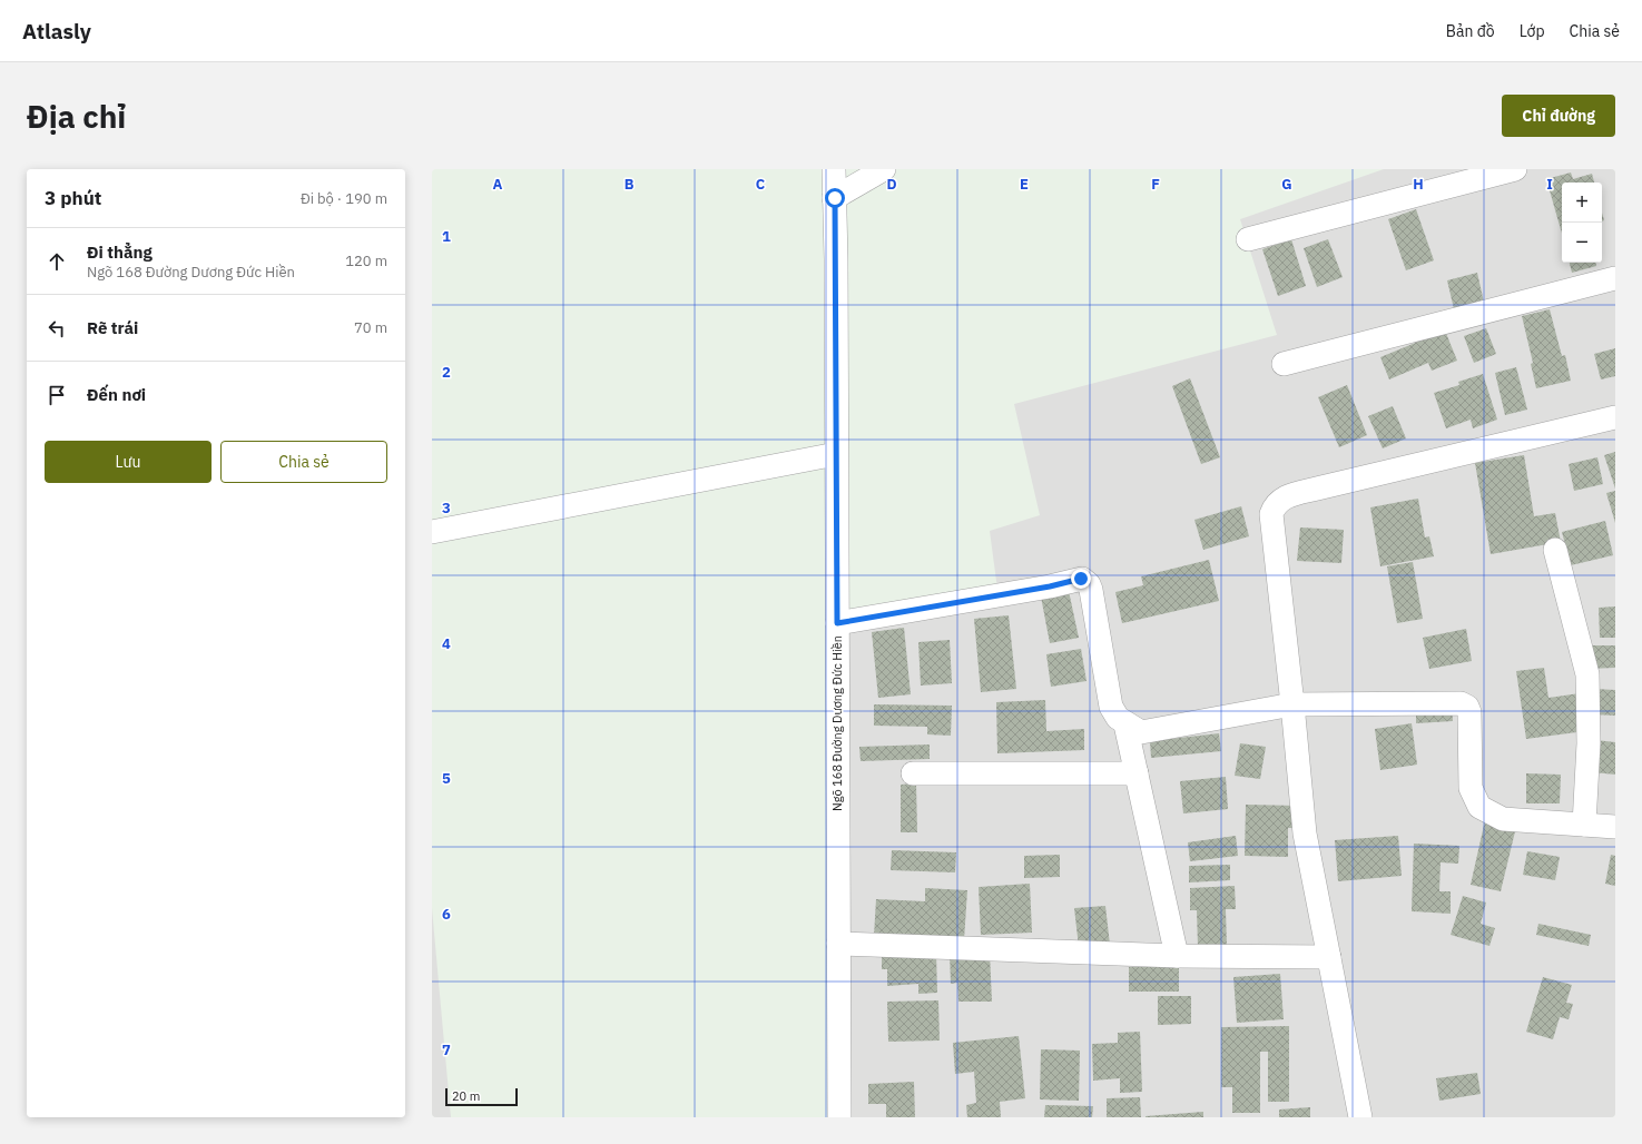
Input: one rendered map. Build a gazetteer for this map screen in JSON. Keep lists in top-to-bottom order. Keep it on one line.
{"streets":{"street":["Ngõ 168 Đường Dương Đức Hiền"]},"scale_bar":"20 m","page":{"header":"Atlasly","nav":["Bản đồ","Lớp","Chia sẻ"],"buttons":["Chỉ đường",["Lưu","Chia sẻ"]],"title":"Địa chỉ","heading":["3 phút","Đi bộ · 190 m"],"map_buttons":["+","−"],"list":[["Đi thẳng","Ngõ 168 Đường Dương Đức Hiền","120 m"],["Rẽ trái","70 m"],"Đến nơi"],"scale":"20 m"},"grid":{"columns":["A","B","C","D","E","F","G","H","I"],"rows":["1","2","3","4","5","6","7"]}}
